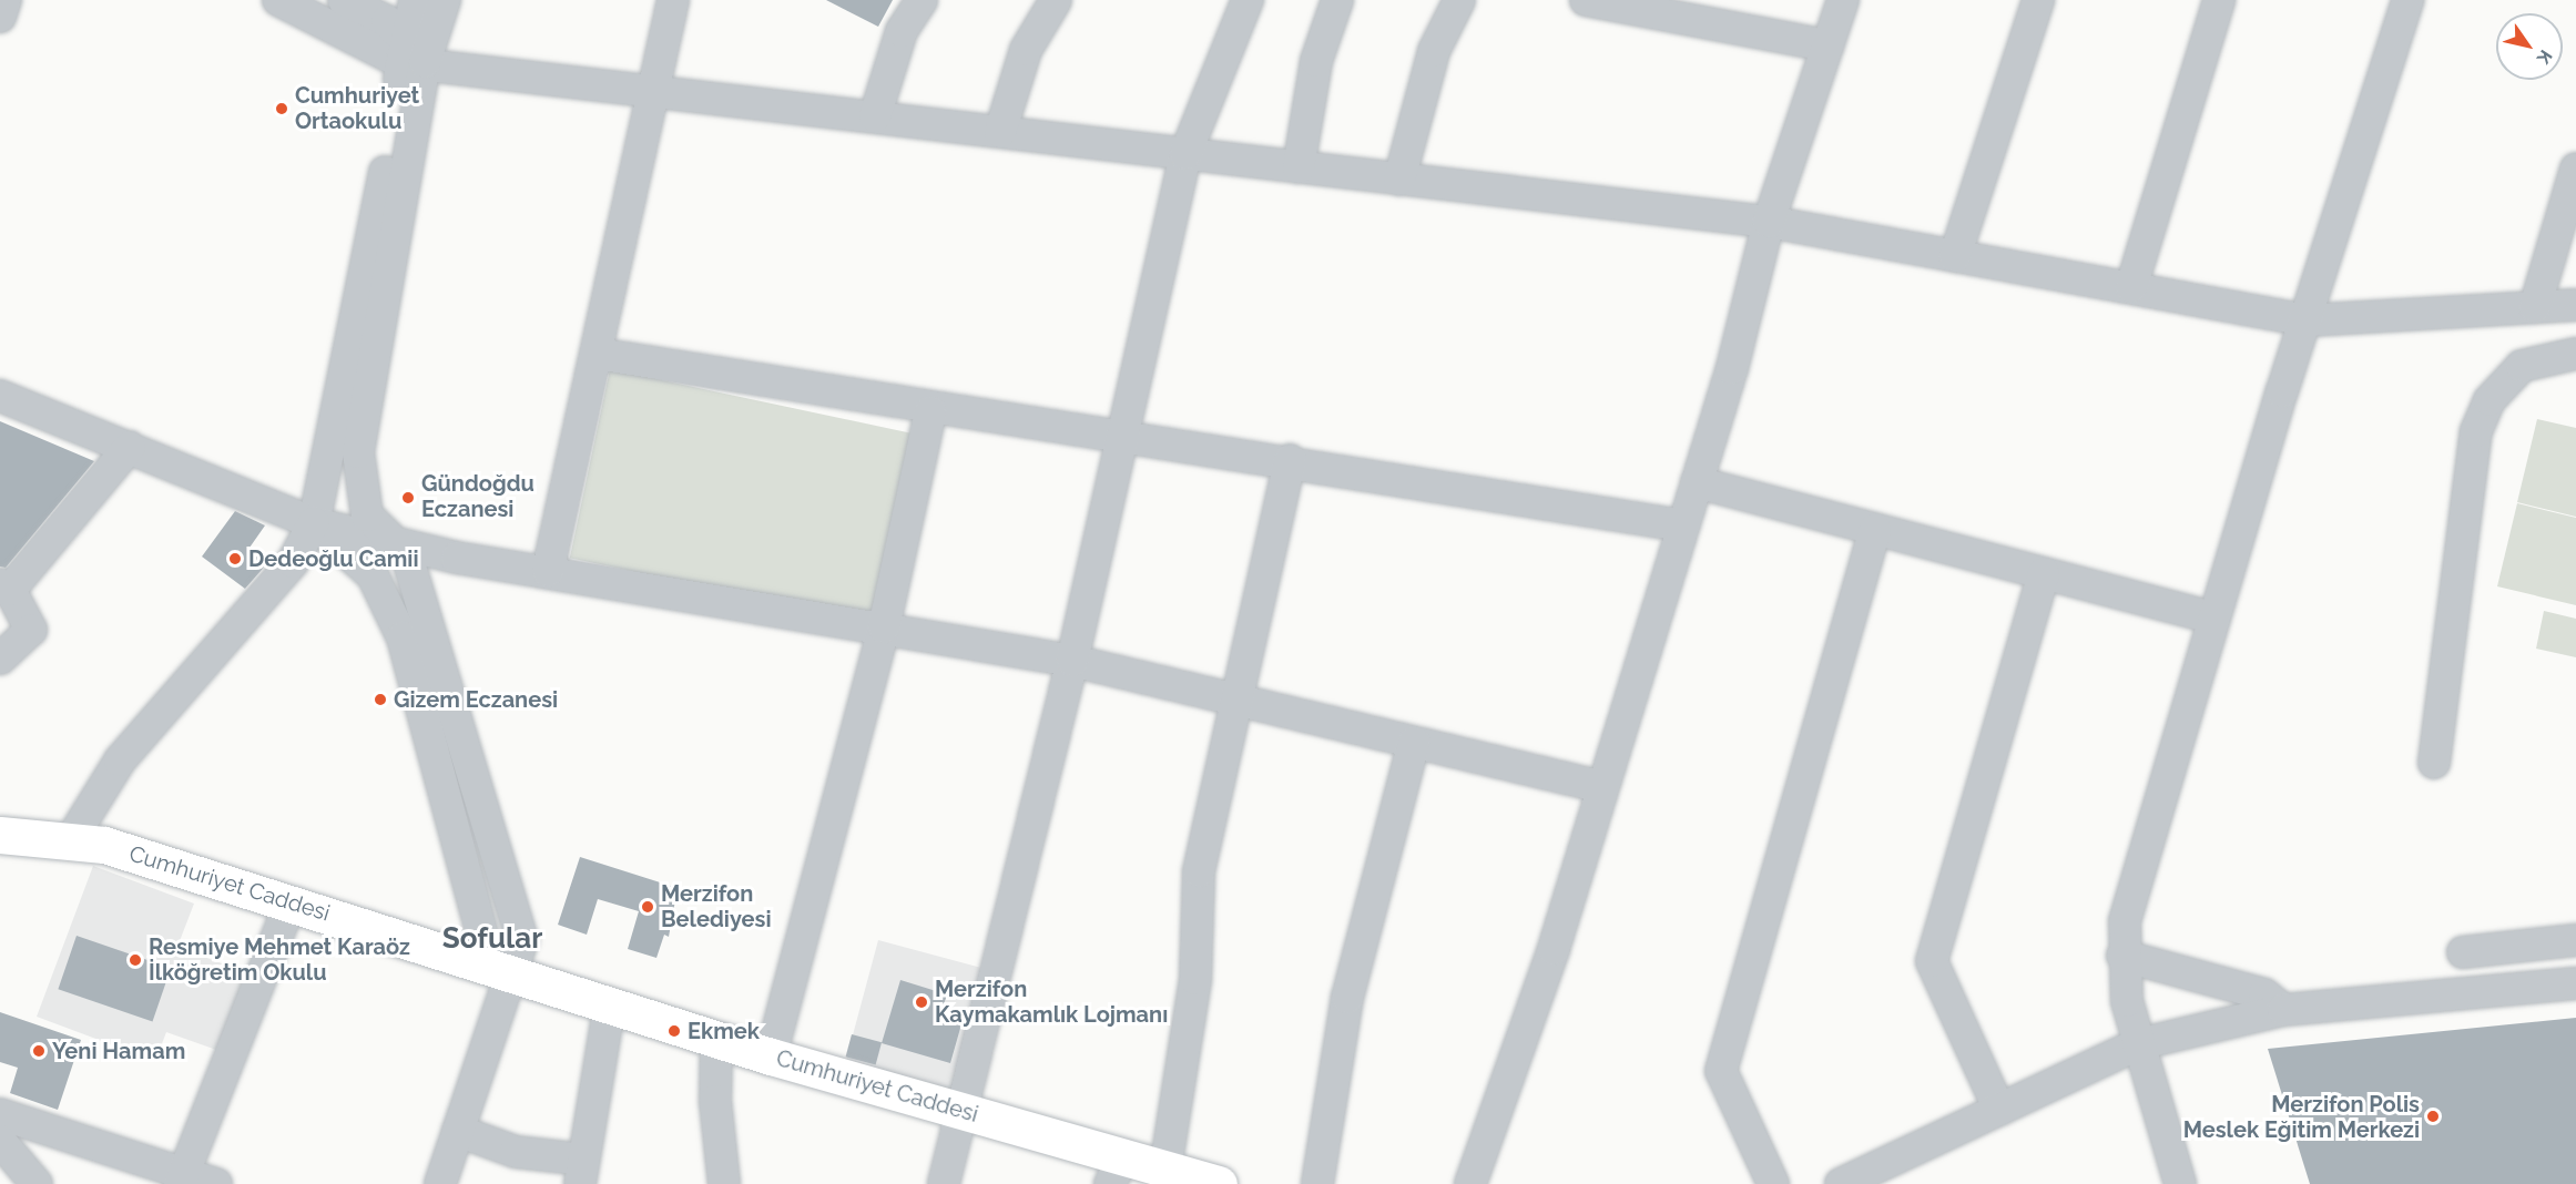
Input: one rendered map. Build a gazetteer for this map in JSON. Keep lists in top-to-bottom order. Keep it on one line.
{"streets":{"main road":["Cumhuriyet Caddesi"]},"districts":["Sofular"],"places":["Cumhuriyet Ortaokulu","Gündoğdu Eczanesi","Dedeoğlu Camii","Gizem Eczanesi","Merzifon Belediyesi","Resmiye Mehmet Karaöz İlköğretim Okulu","Merzifon Kaymakamlık Lojmanı","Ekmek","Yeni Hamam","Merzifon Polis Meslek Eğitim Merkezi"],"north":"bottom right"}
